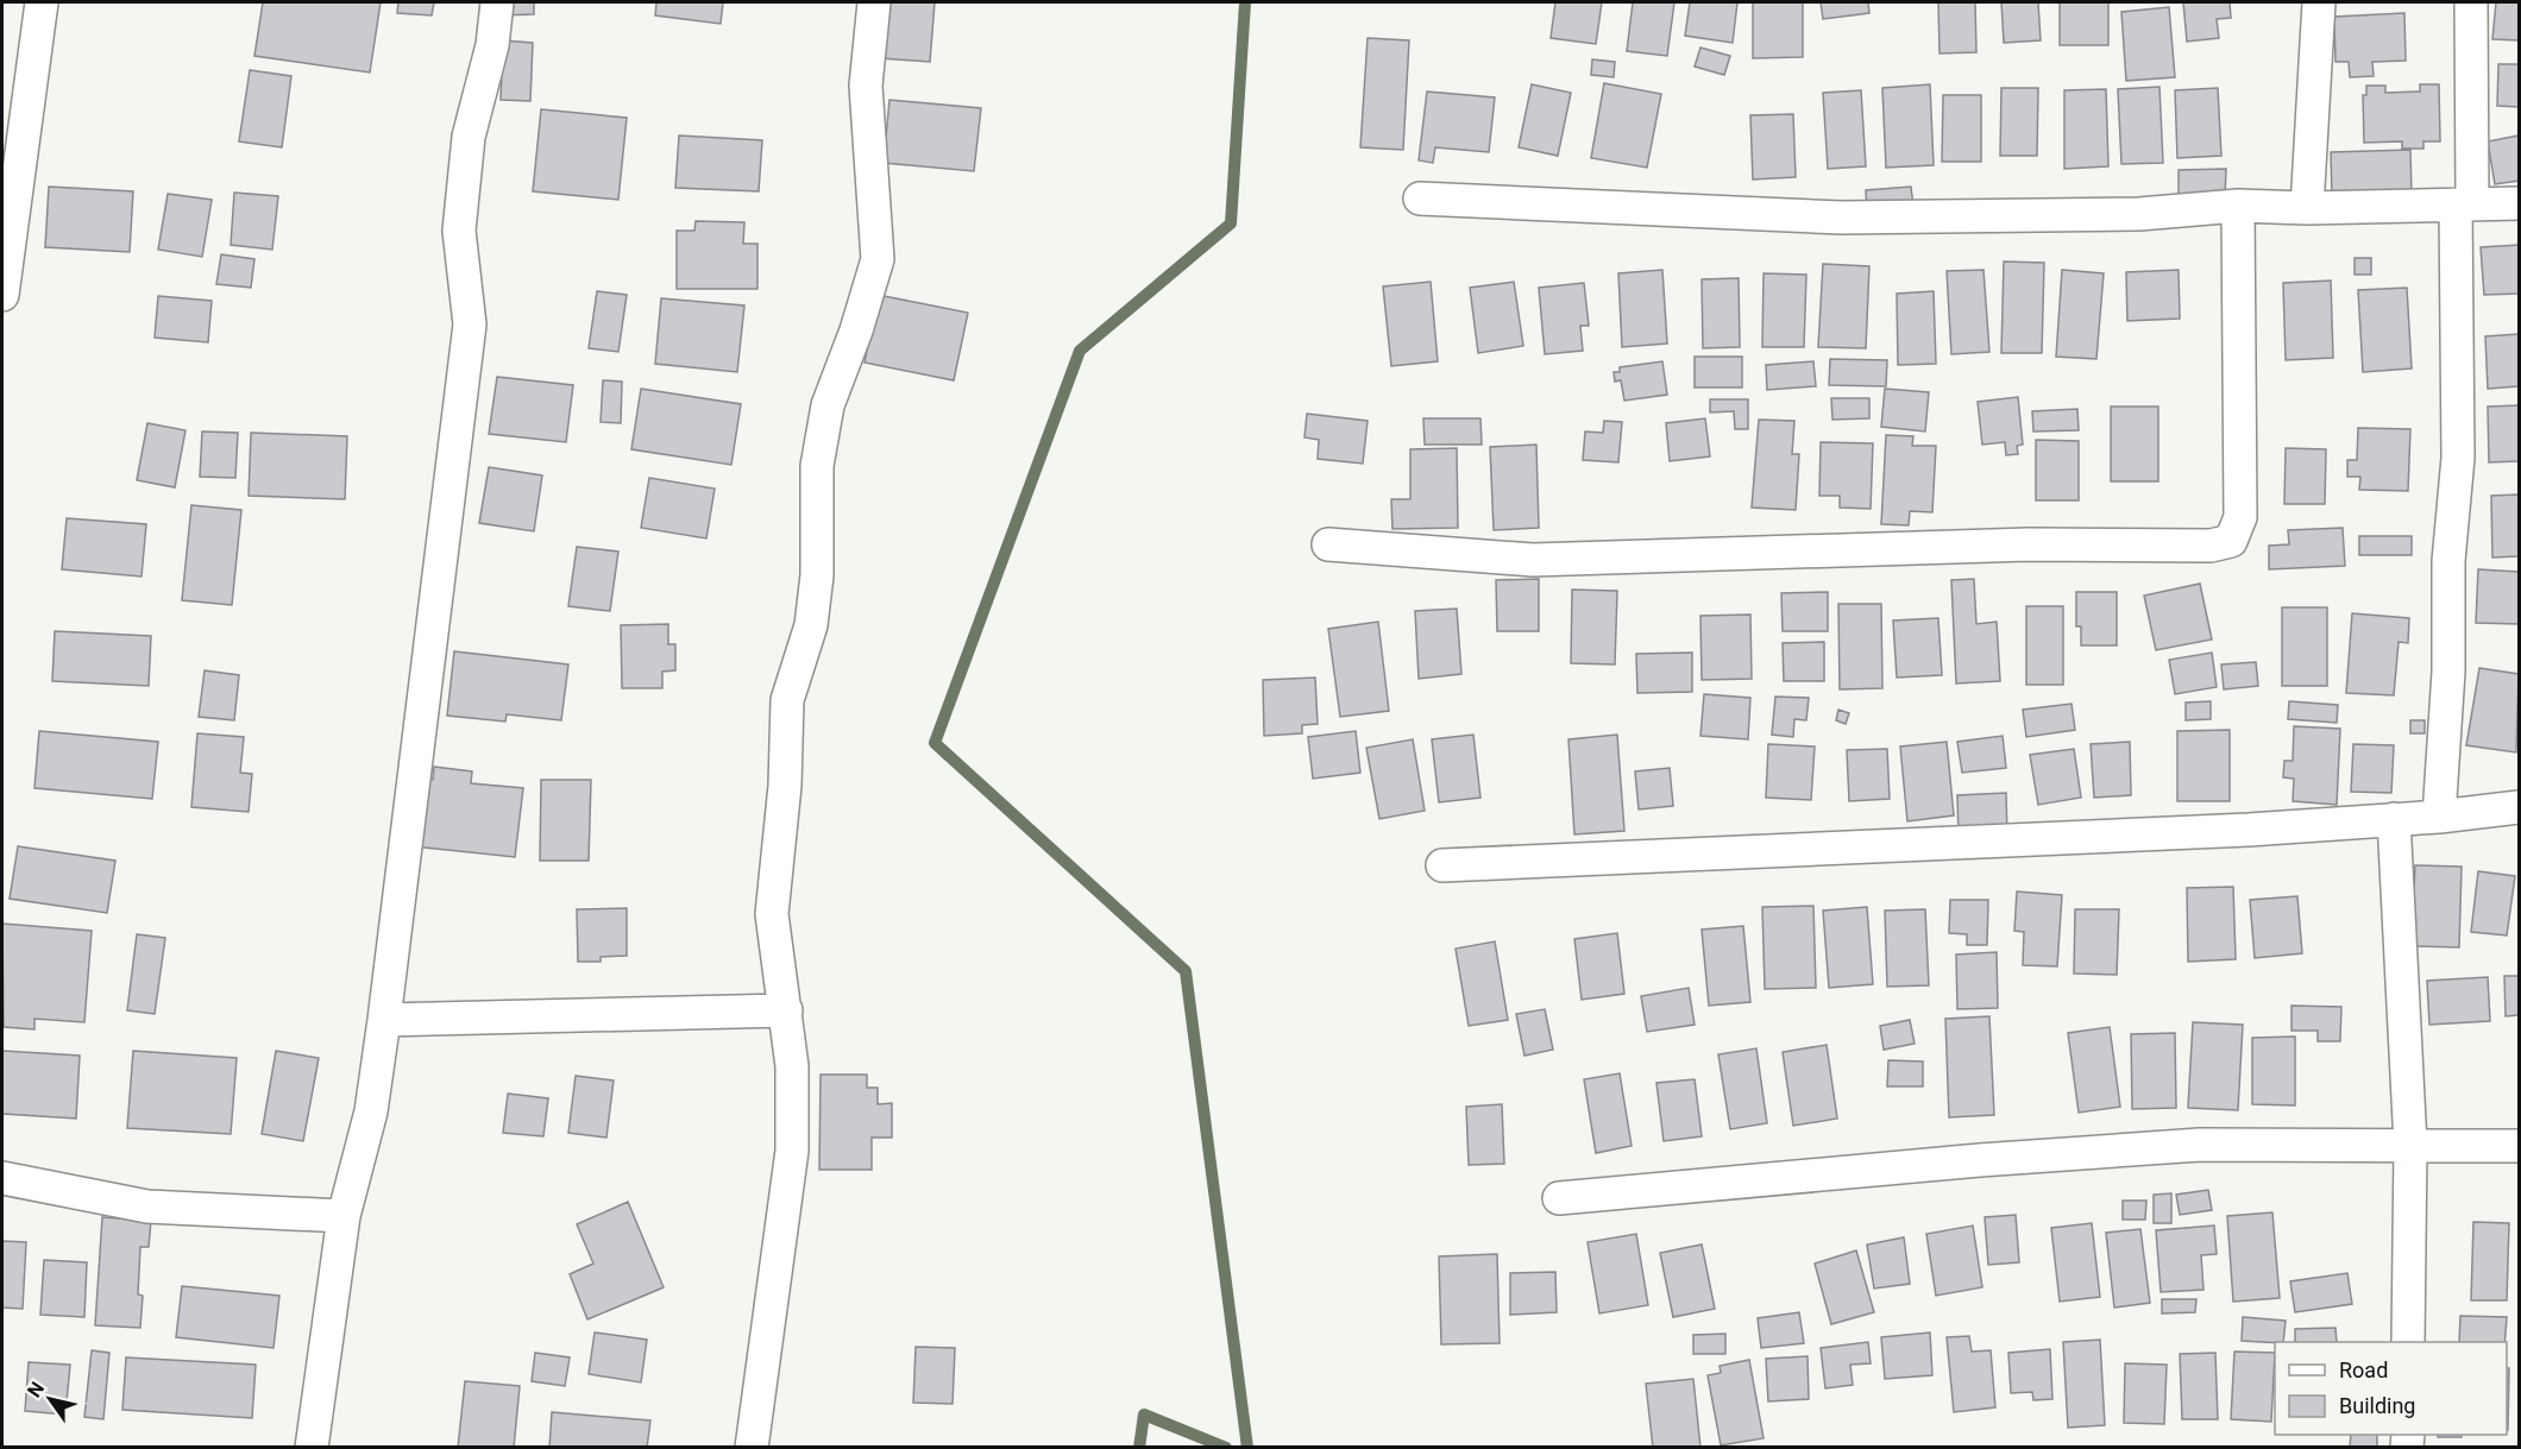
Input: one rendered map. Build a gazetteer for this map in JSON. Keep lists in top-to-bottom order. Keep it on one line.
{"legend":["Road","Building"],"north":"top left"}
